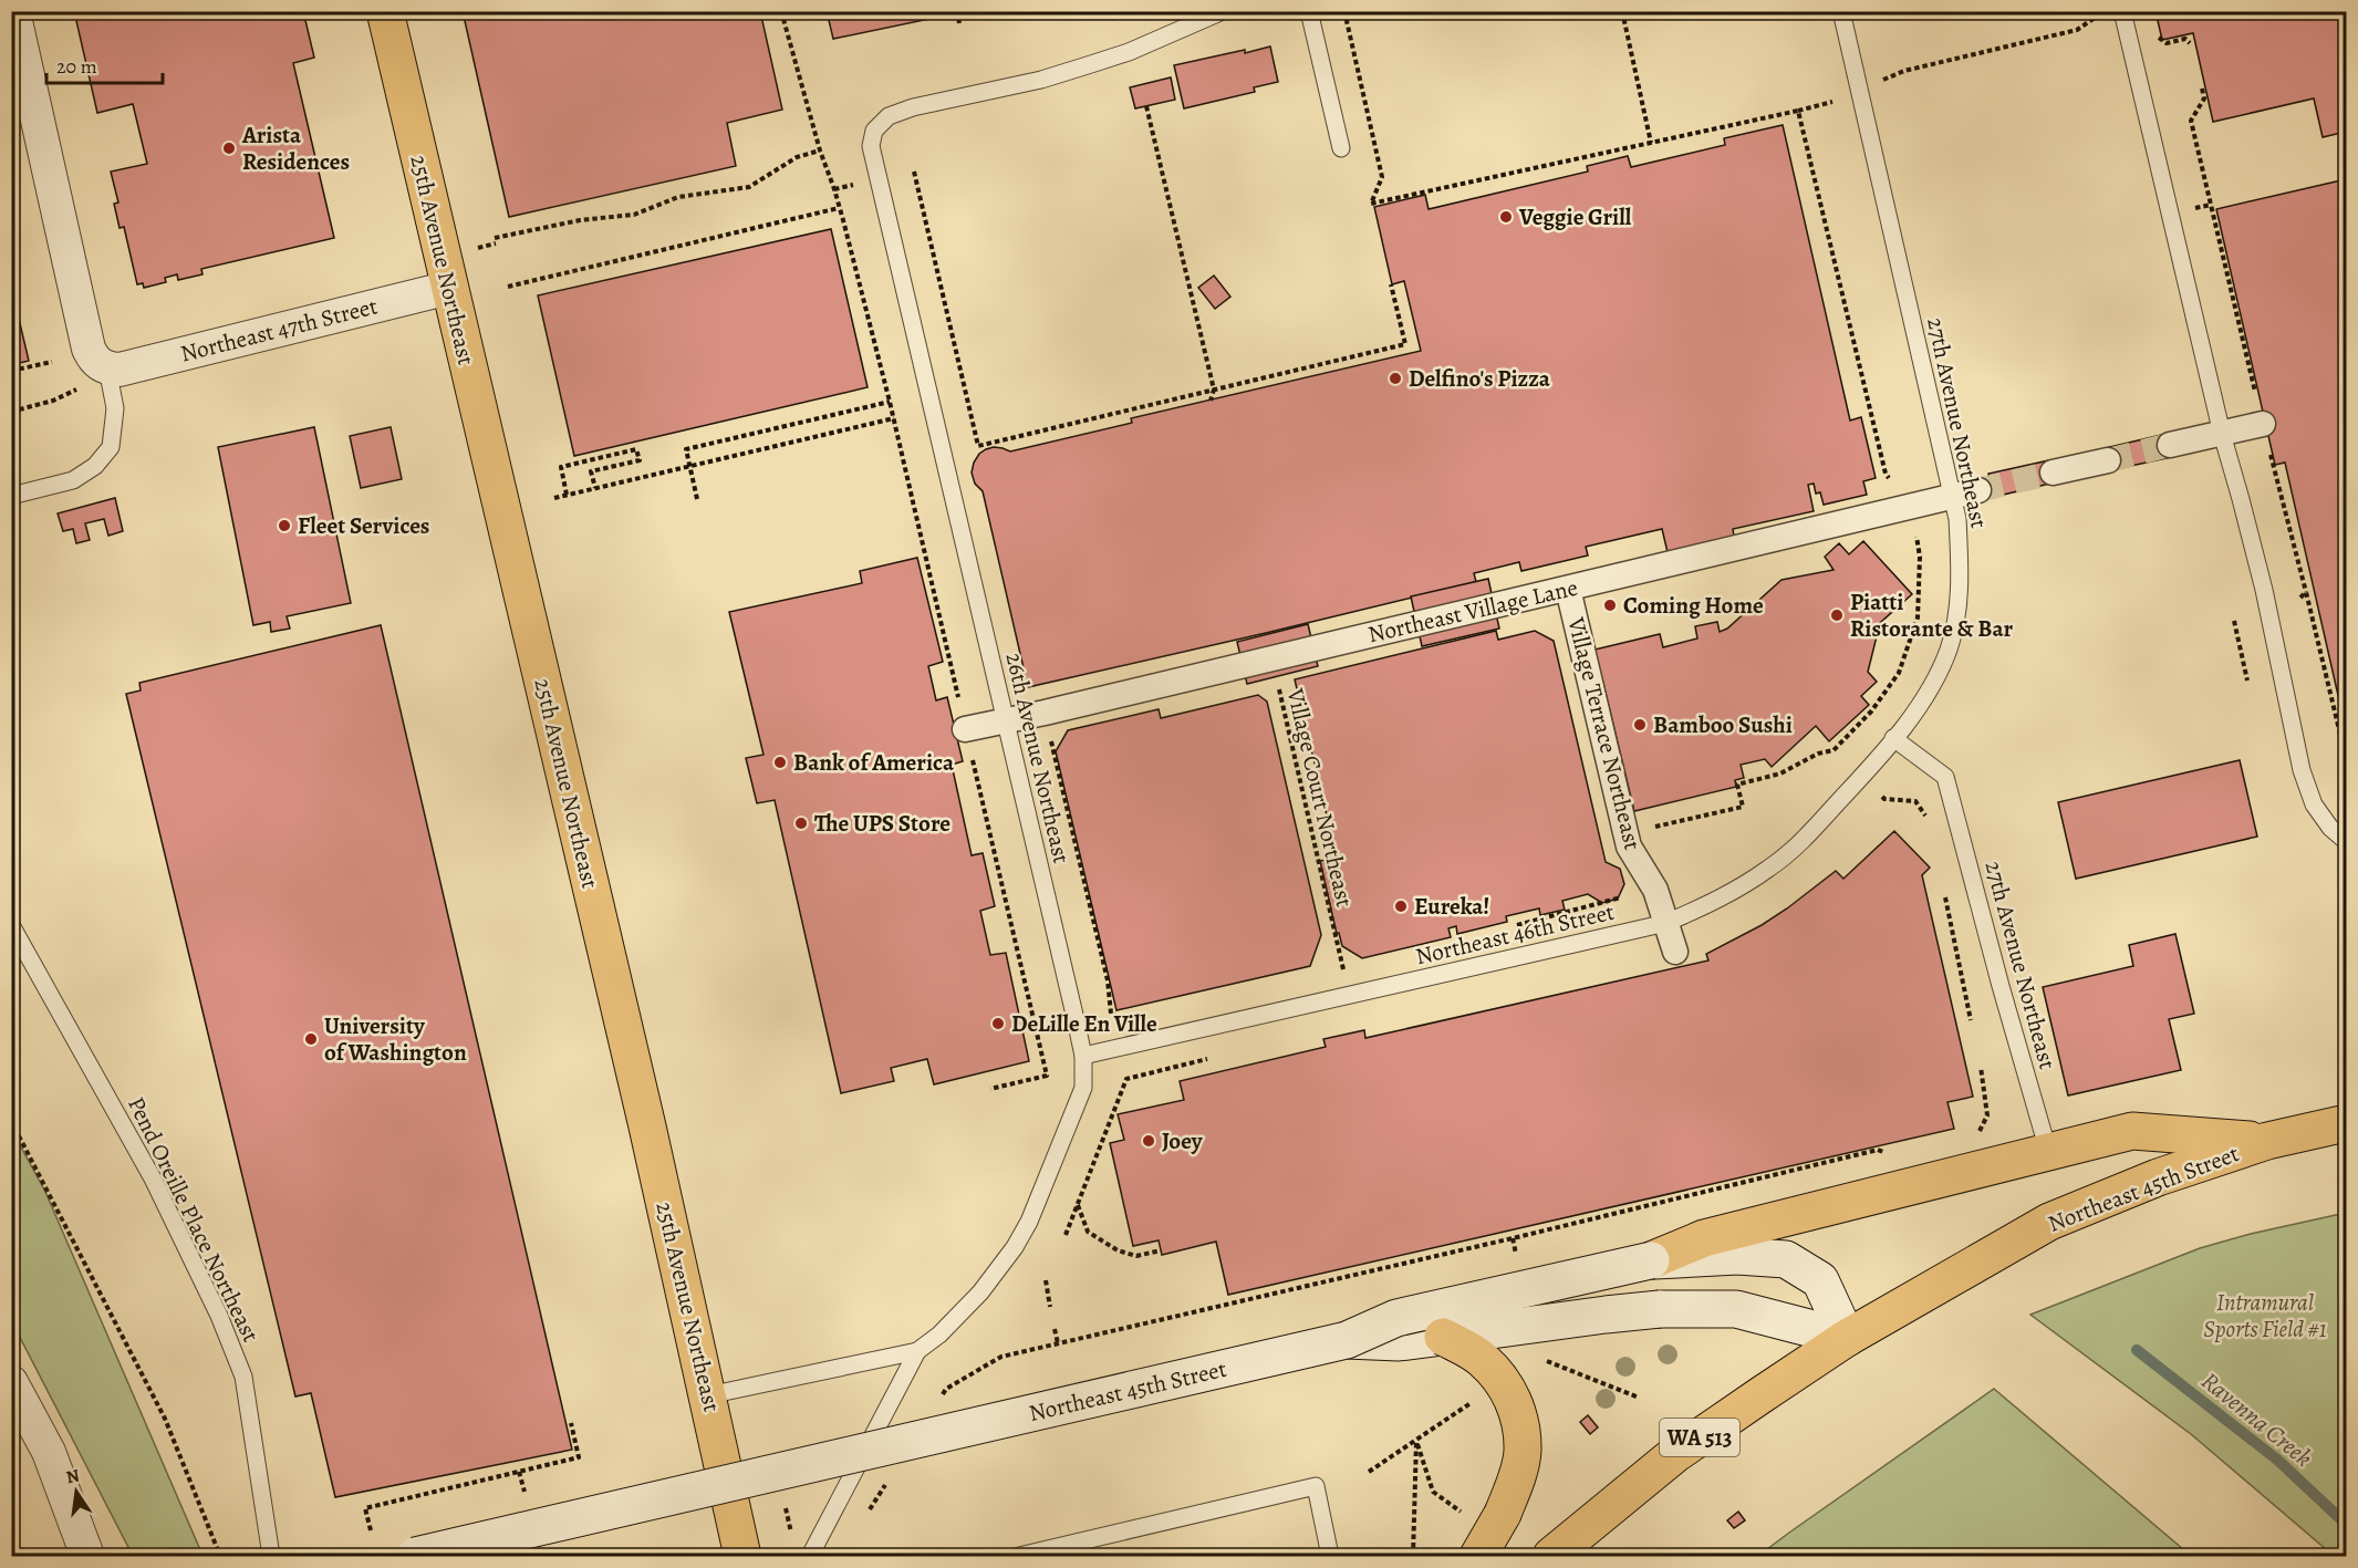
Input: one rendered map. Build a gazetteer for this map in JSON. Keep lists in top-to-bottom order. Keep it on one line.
{"streets":{"main road":["25th Avenue Northeast","Northeast 45th Street","WA 513"],"street":["Northeast 47th Street","Northeast Village Lane","Village Terrace Northeast"],"lane":["27th Avenue Northeast","26th Avenue Northeast","Northeast 46th Street","Pend Oreille Place Northeast"],"path":["Village Court Northeast"]},"crossings":[["25th Avenue Northeast","Northeast 47th Street"],["25th Avenue Northeast","26th Avenue Northeast"],["27th Avenue Northeast","Northeast Village Lane"],["27th Avenue Northeast","Northeast 46th Street"],["Northeast Village Lane","Village Terrace Northeast"],["Northeast Village Lane","26th Avenue Northeast"],["Northeast Village Lane","Village Court Northeast"],["Village Terrace Northeast","Northeast 46th Street"],["26th Avenue Northeast","Northeast 46th Street"],["Northeast 45th Street","WA 513"]],"water":["Ravenna Creek"],"parks":["Intramural Sports Field #1"],"places":["Arista Residences","Veggie Grill","Delfino's Pizza","Fleet Services","Coming Home","Piatti Ristorante & Bar","Bamboo Sushi","Bank of America","The UPS Store","Eureka!","DeLille En Ville","University of Washington","Joey"],"scale_bar":"20 m","north":"top"}
